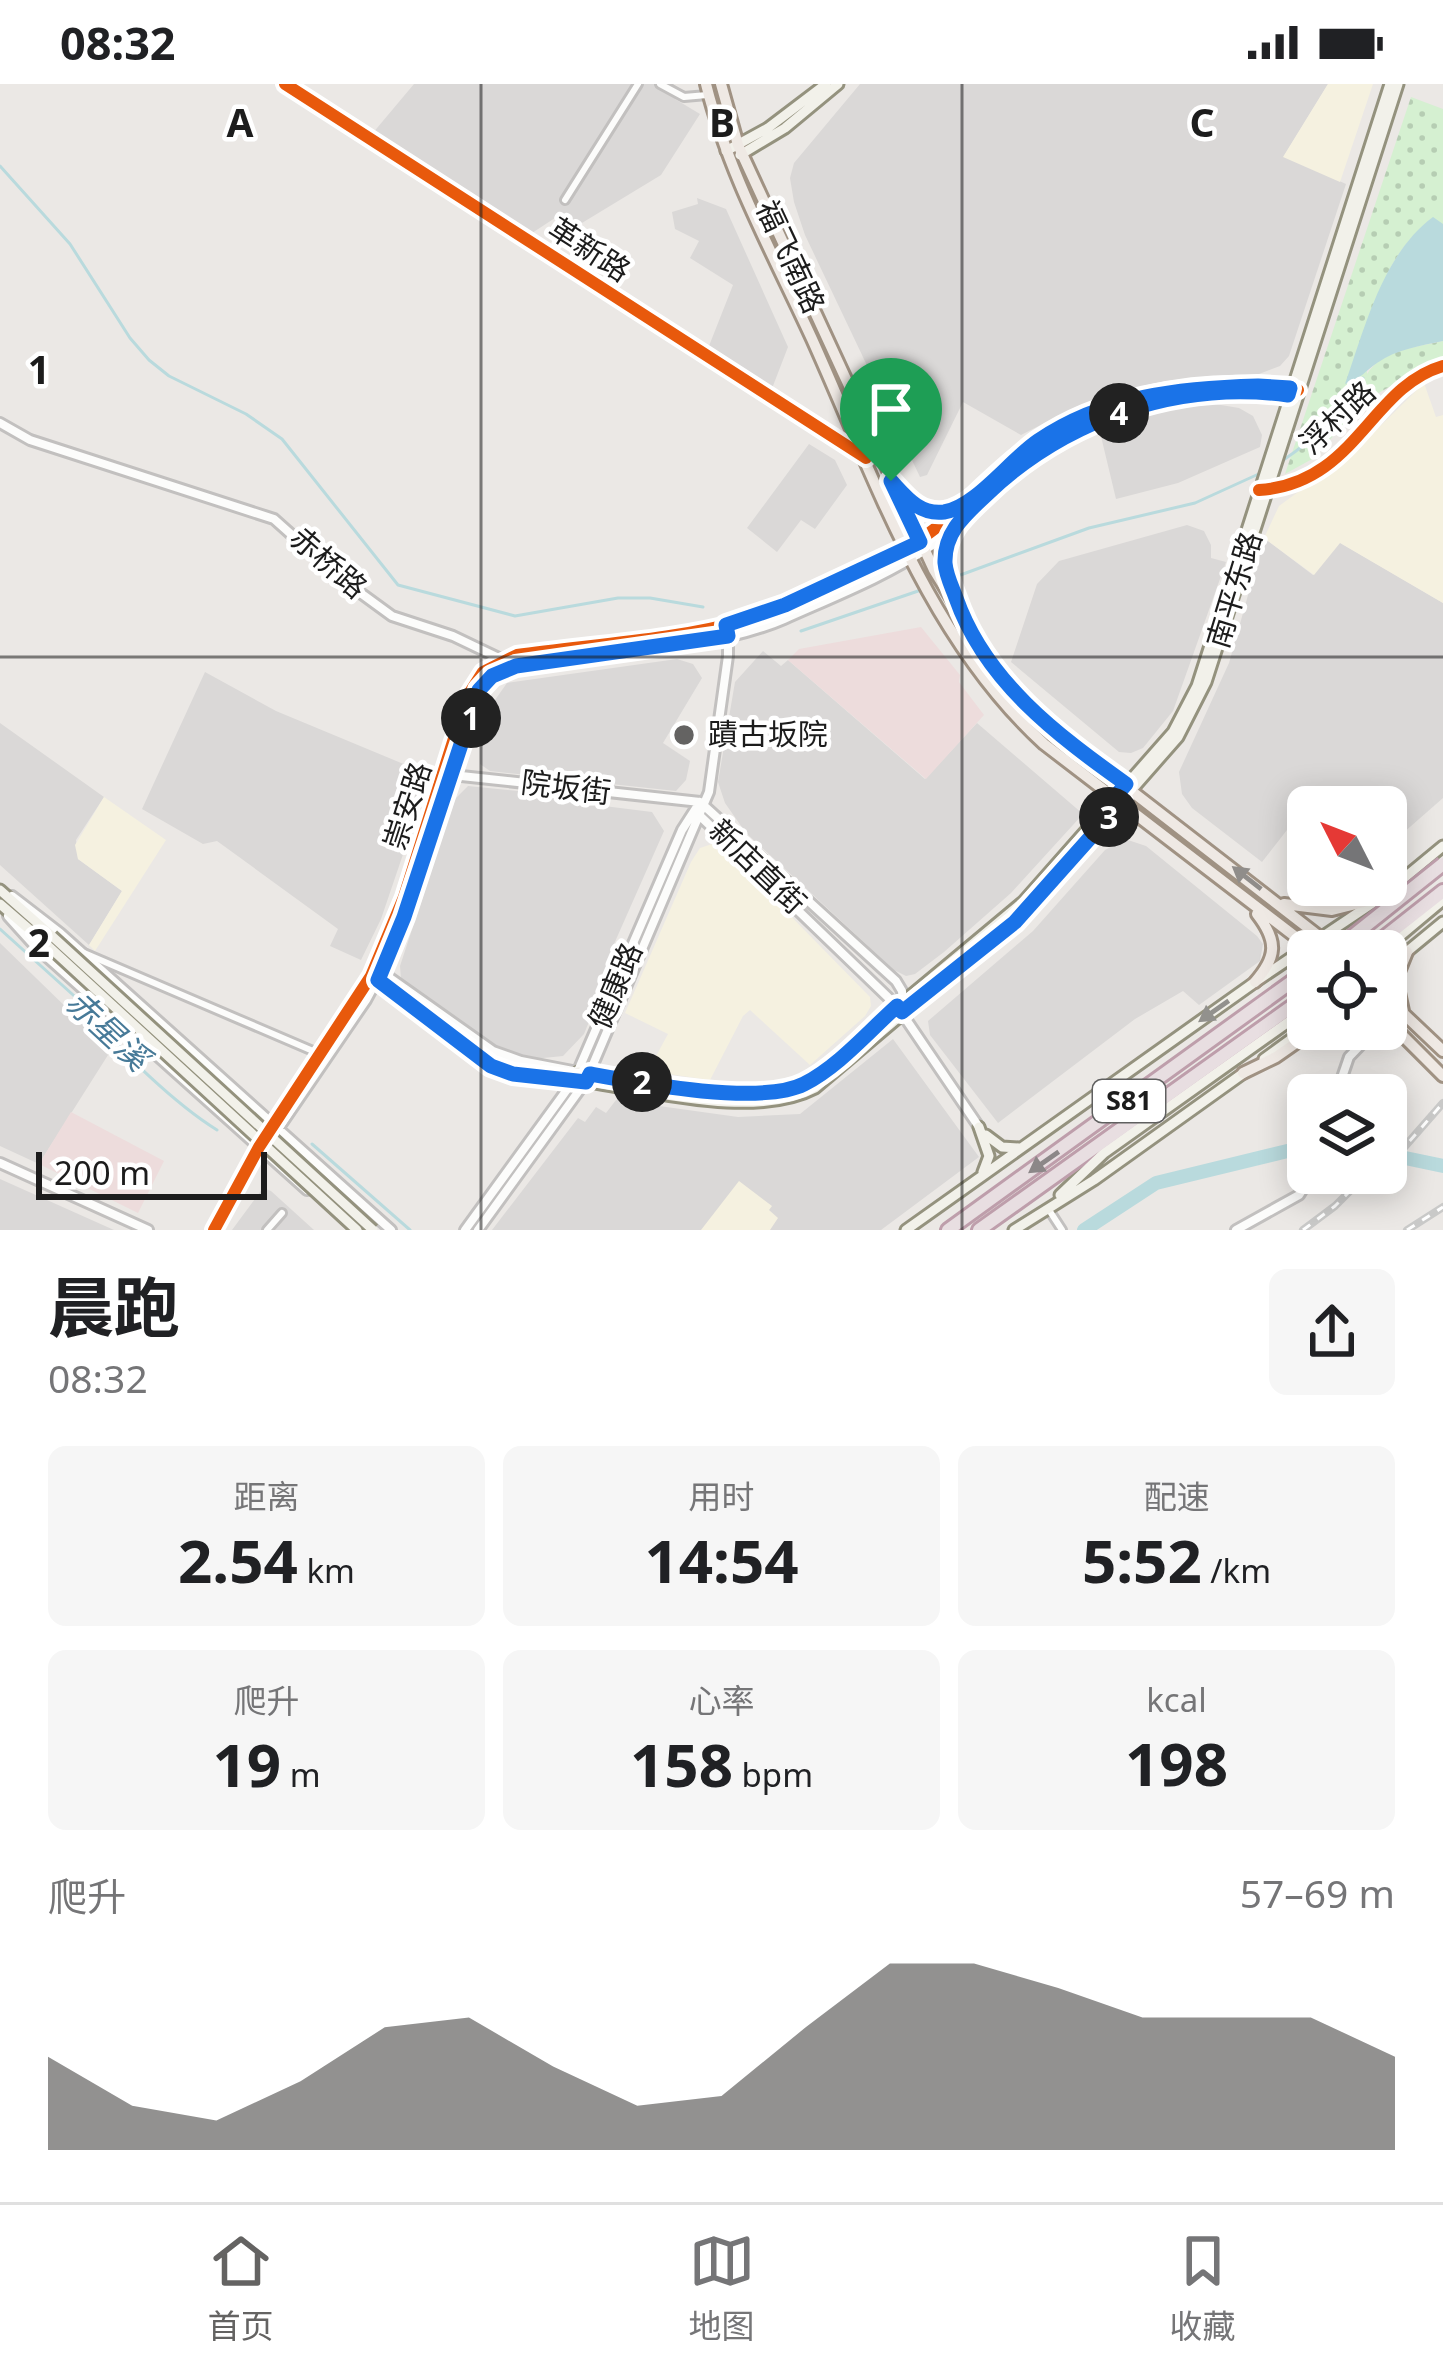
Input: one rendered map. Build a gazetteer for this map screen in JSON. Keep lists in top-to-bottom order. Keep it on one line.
{"streets":{"highway":["S81"],"main road":["福飞南路","南平东路"],"street":["革新路","浮村路","赤桥路","院坂街","崇安路","新店直街","健康路"]},"crossings":[["革新路","福飞南路"],["福飞南路","南平东路"],["浮村路","南平东路"],["赤桥路","崇安路"],["南平东路","新店直街"],["南平东路","健康路"],["院坂街","崇安路"],["院坂街","新店直街"],["新店直街","健康路"]],"water":["赤星溪"],"places":["蹟古坂院"],"scale_bar":"200 m","north":"top left","page":{"status":"08:32","pins":["4","1","3","2"],"scale":"200 m","heading":["晨跑","08:32"],"stats":[["距离","2.54 km"],["用时","14:54"],["配速","5:52 /km"],["爬升","19 m"],["心率","158 bpm"],["kcal","198"]],"chart":["爬升","57–69 m"],"tabs":["首页","地图","收藏"]},"grid":{"columns":["A","B","C"],"rows":["1","2"]}}
